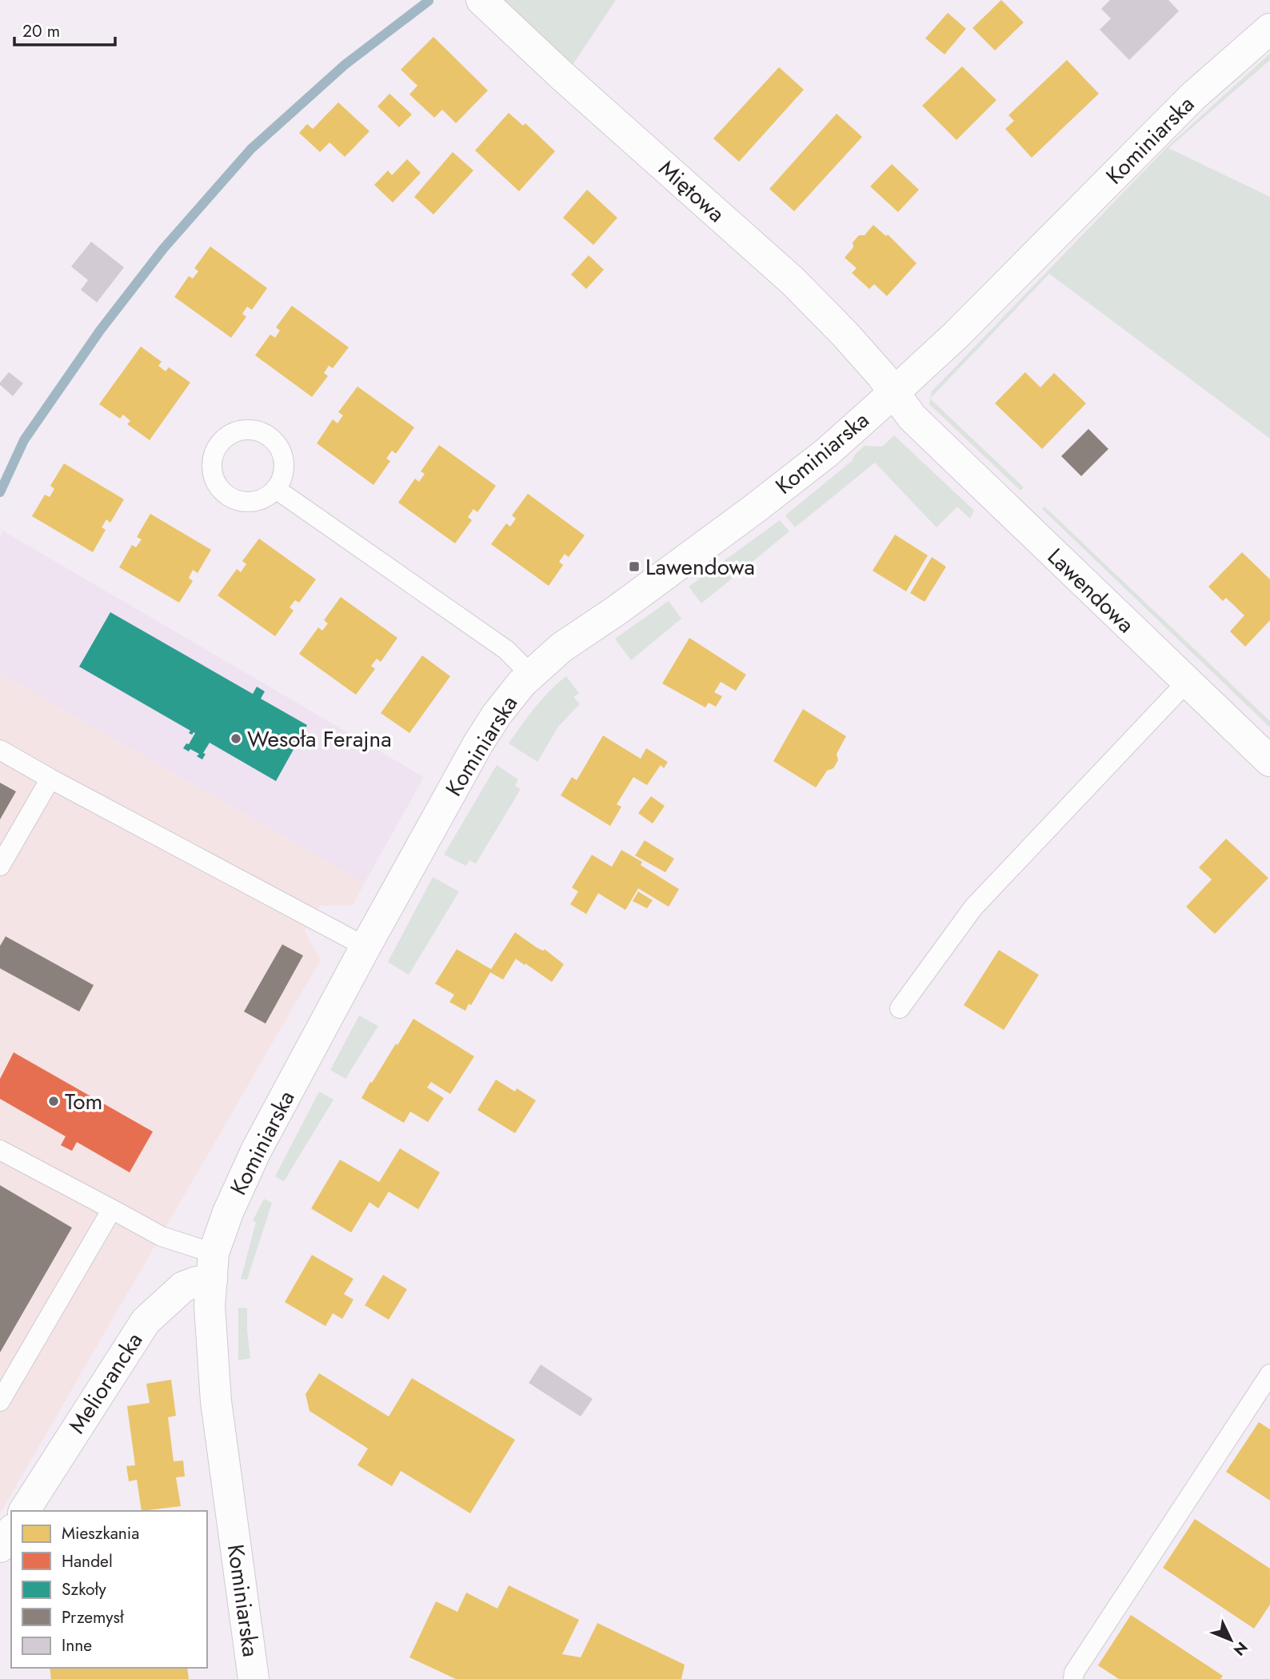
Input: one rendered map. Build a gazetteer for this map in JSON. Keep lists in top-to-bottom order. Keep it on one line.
{"streets":{"street":["Kominiarska","Miętowa","Lawendowa","Meliorancka"]},"crossings":[["Kominiarska","Miętowa"],["Kominiarska","Lawendowa"],["Kominiarska","Meliorancka"],["Miętowa","Lawendowa"]],"places":{"transit":["Lawendowa"],"other":["Wesoła Ferajna","Tom"]},"legend":["Mieszkania","Handel","Szkoły","Przemysł","Inne"],"scale_bar":"20 m","north":"bottom right"}
